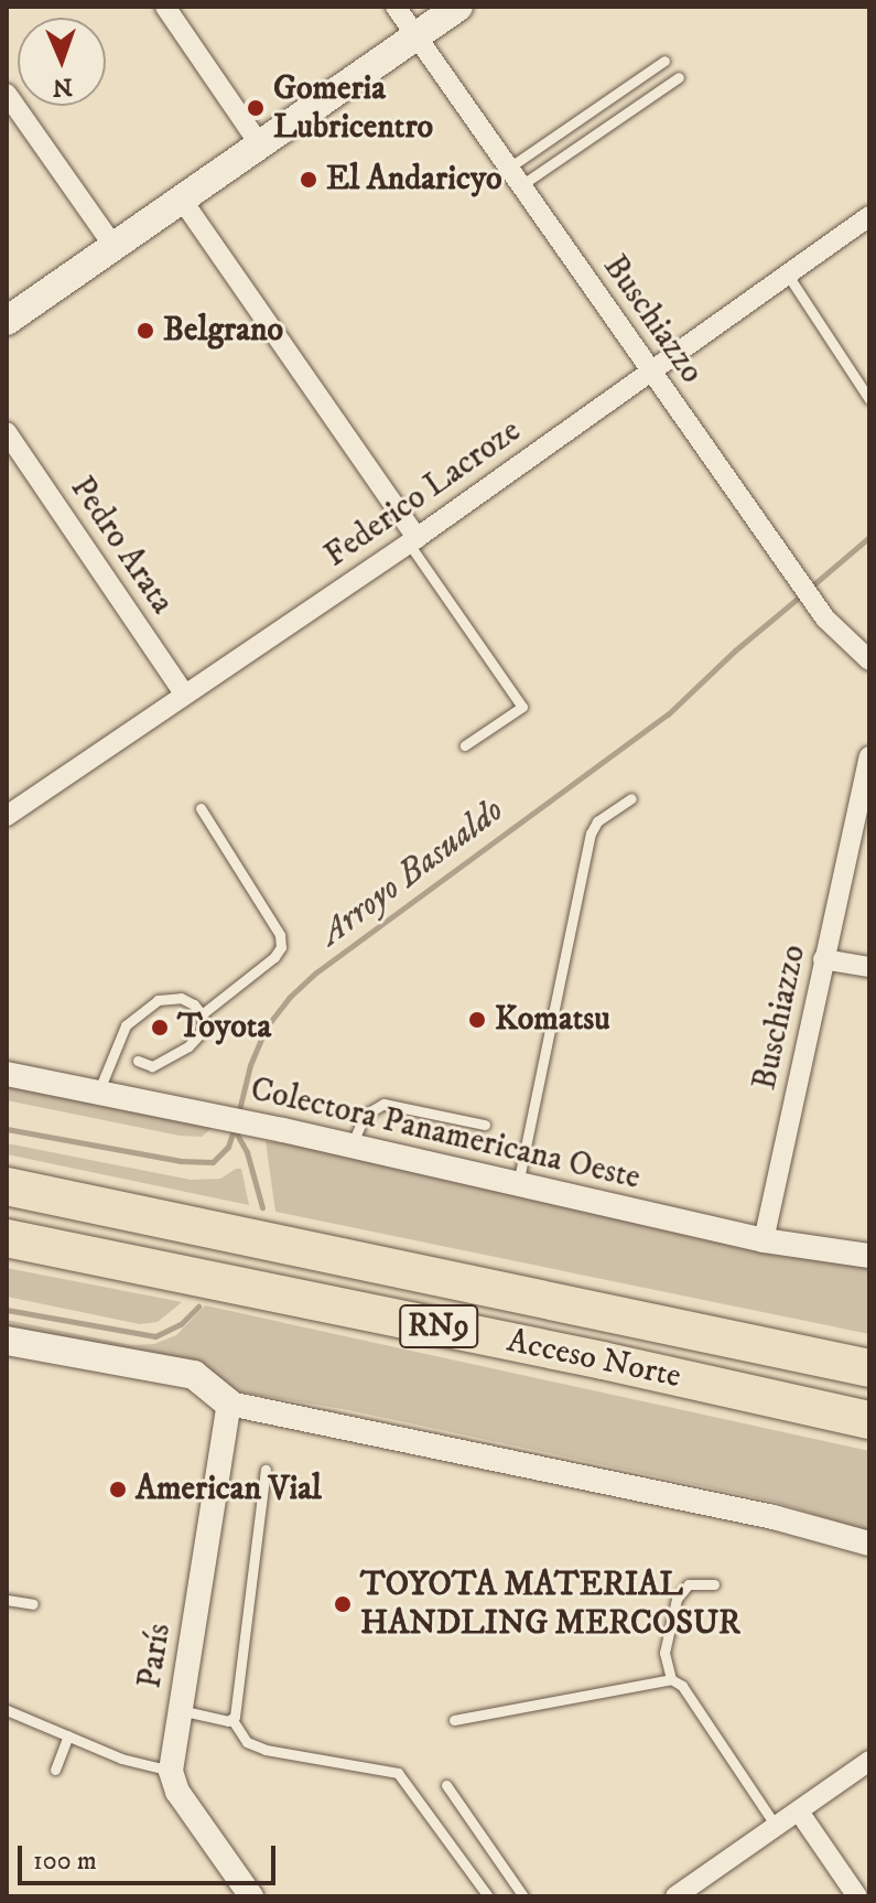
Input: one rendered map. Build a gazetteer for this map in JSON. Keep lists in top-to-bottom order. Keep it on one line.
{"streets":{"highway":["RN9","Acceso Norte"],"street":["Buschiazzo","Federico Lacroze","Pedro Arata","Colectora Panamericana Oeste","París"]},"crossings":[["Buschiazzo","Federico Lacroze"],["Buschiazzo","Colectora Panamericana Oeste"],["Federico Lacroze","Pedro Arata"]],"water":["Arroyo Basualdo"],"places":["Gomeria Lubricentro","El Andaricyo","Belgrano","Komatsu","Toyota","American Vial","TOYOTA MATERIAL HANDLING MERCOSUR"],"scale_bar":"100 m","north":"bottom"}
